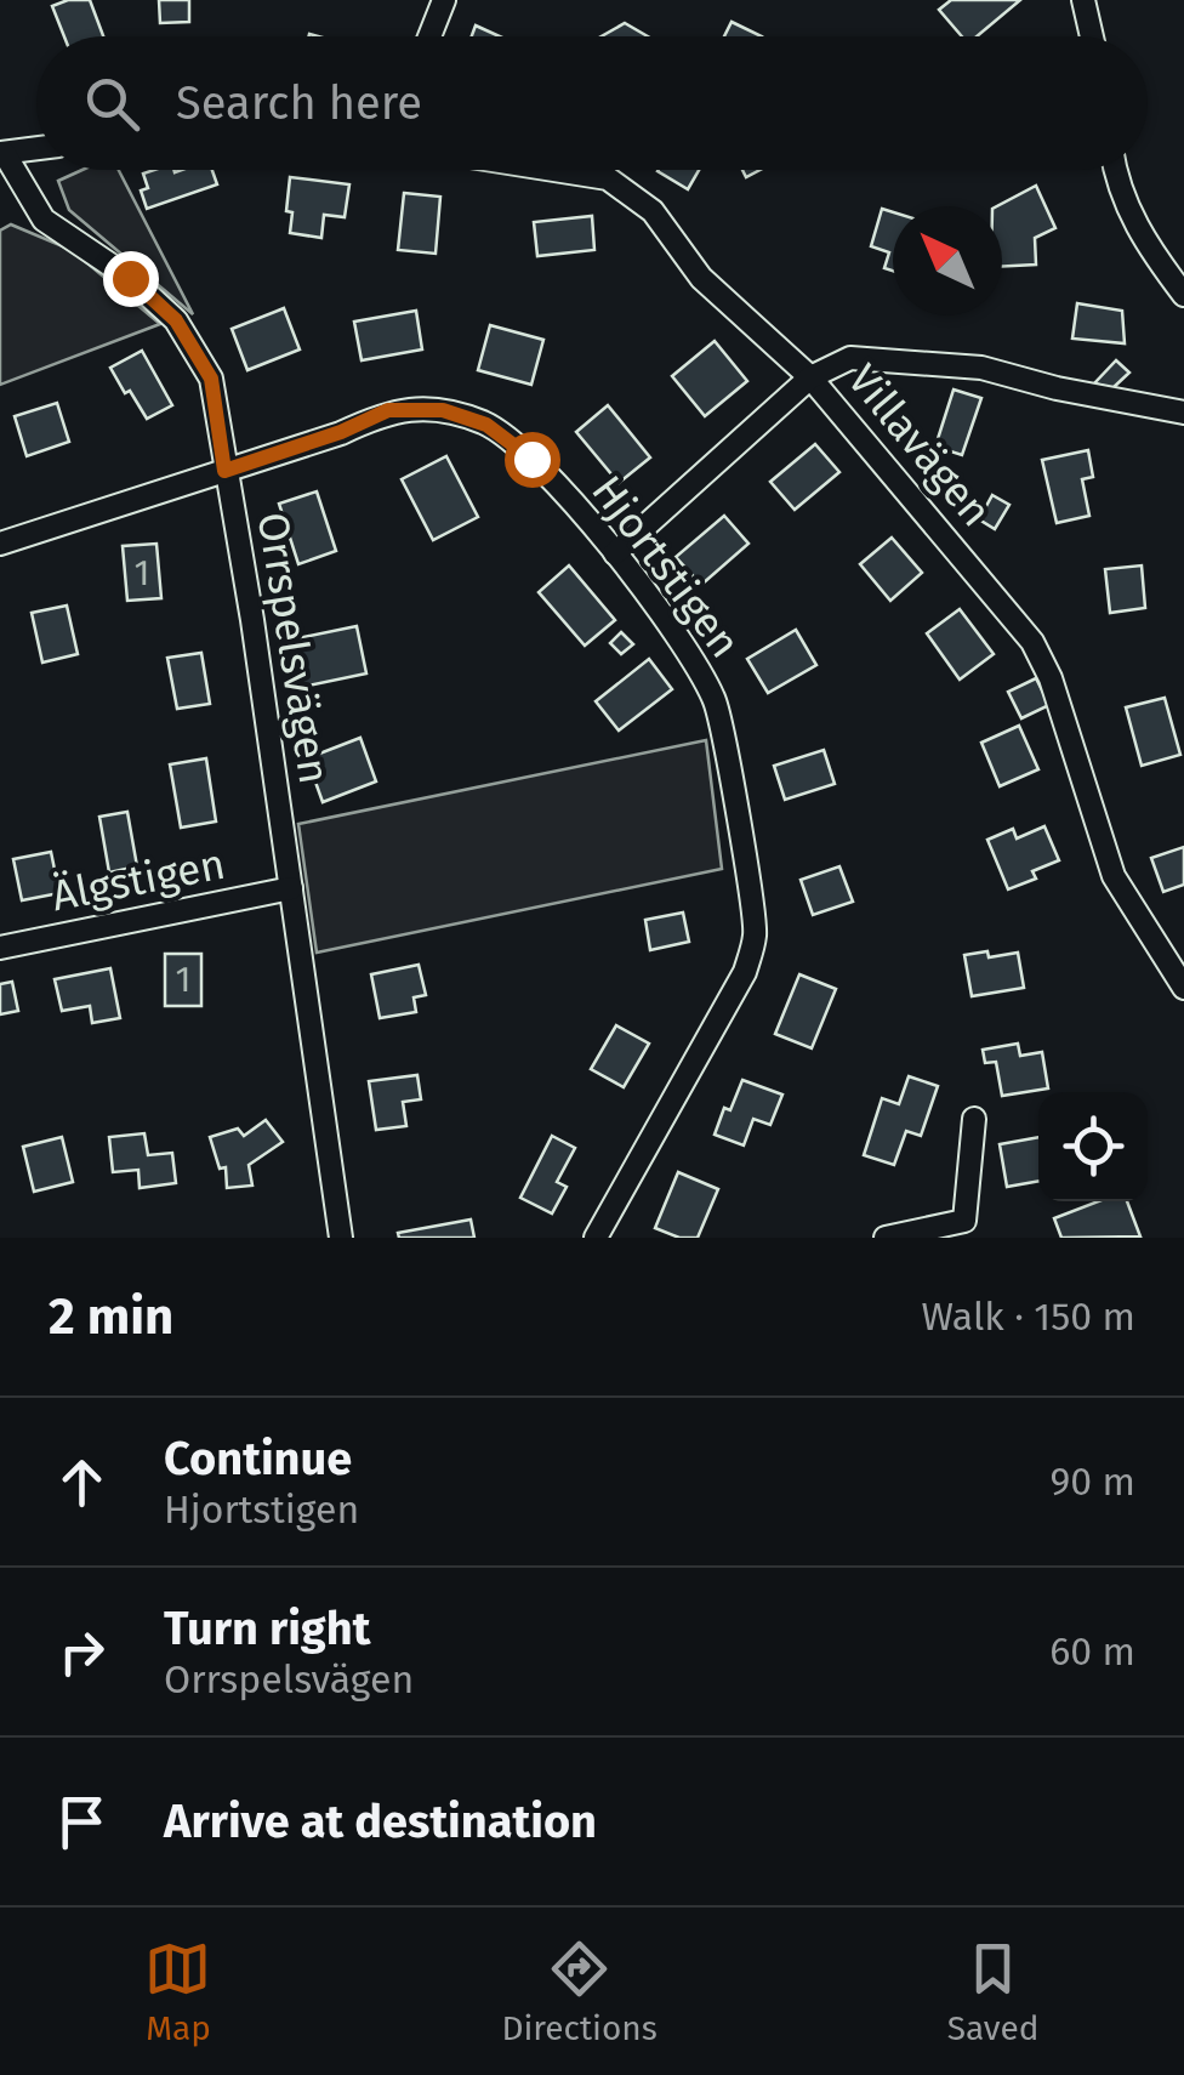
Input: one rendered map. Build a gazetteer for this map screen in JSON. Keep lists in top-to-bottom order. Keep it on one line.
{"streets":{"street":["Villavägen","Hjortstigen","Orrspelsvägen","Älgstigen"]},"crossings":[["Hjortstigen","Orrspelsvägen"],["Orrspelsvägen","Älgstigen"]],"house_numbers":["1","1"],"north":"top left","page":{"search":"Search here","heading":["2 min","Walk · 150 m"],"list":[["Continue","Hjortstigen","90 m"],["Turn right","Orrspelsvägen","60 m"],"Arrive at destination"],"nav":["Map","Directions","Saved"]}}
